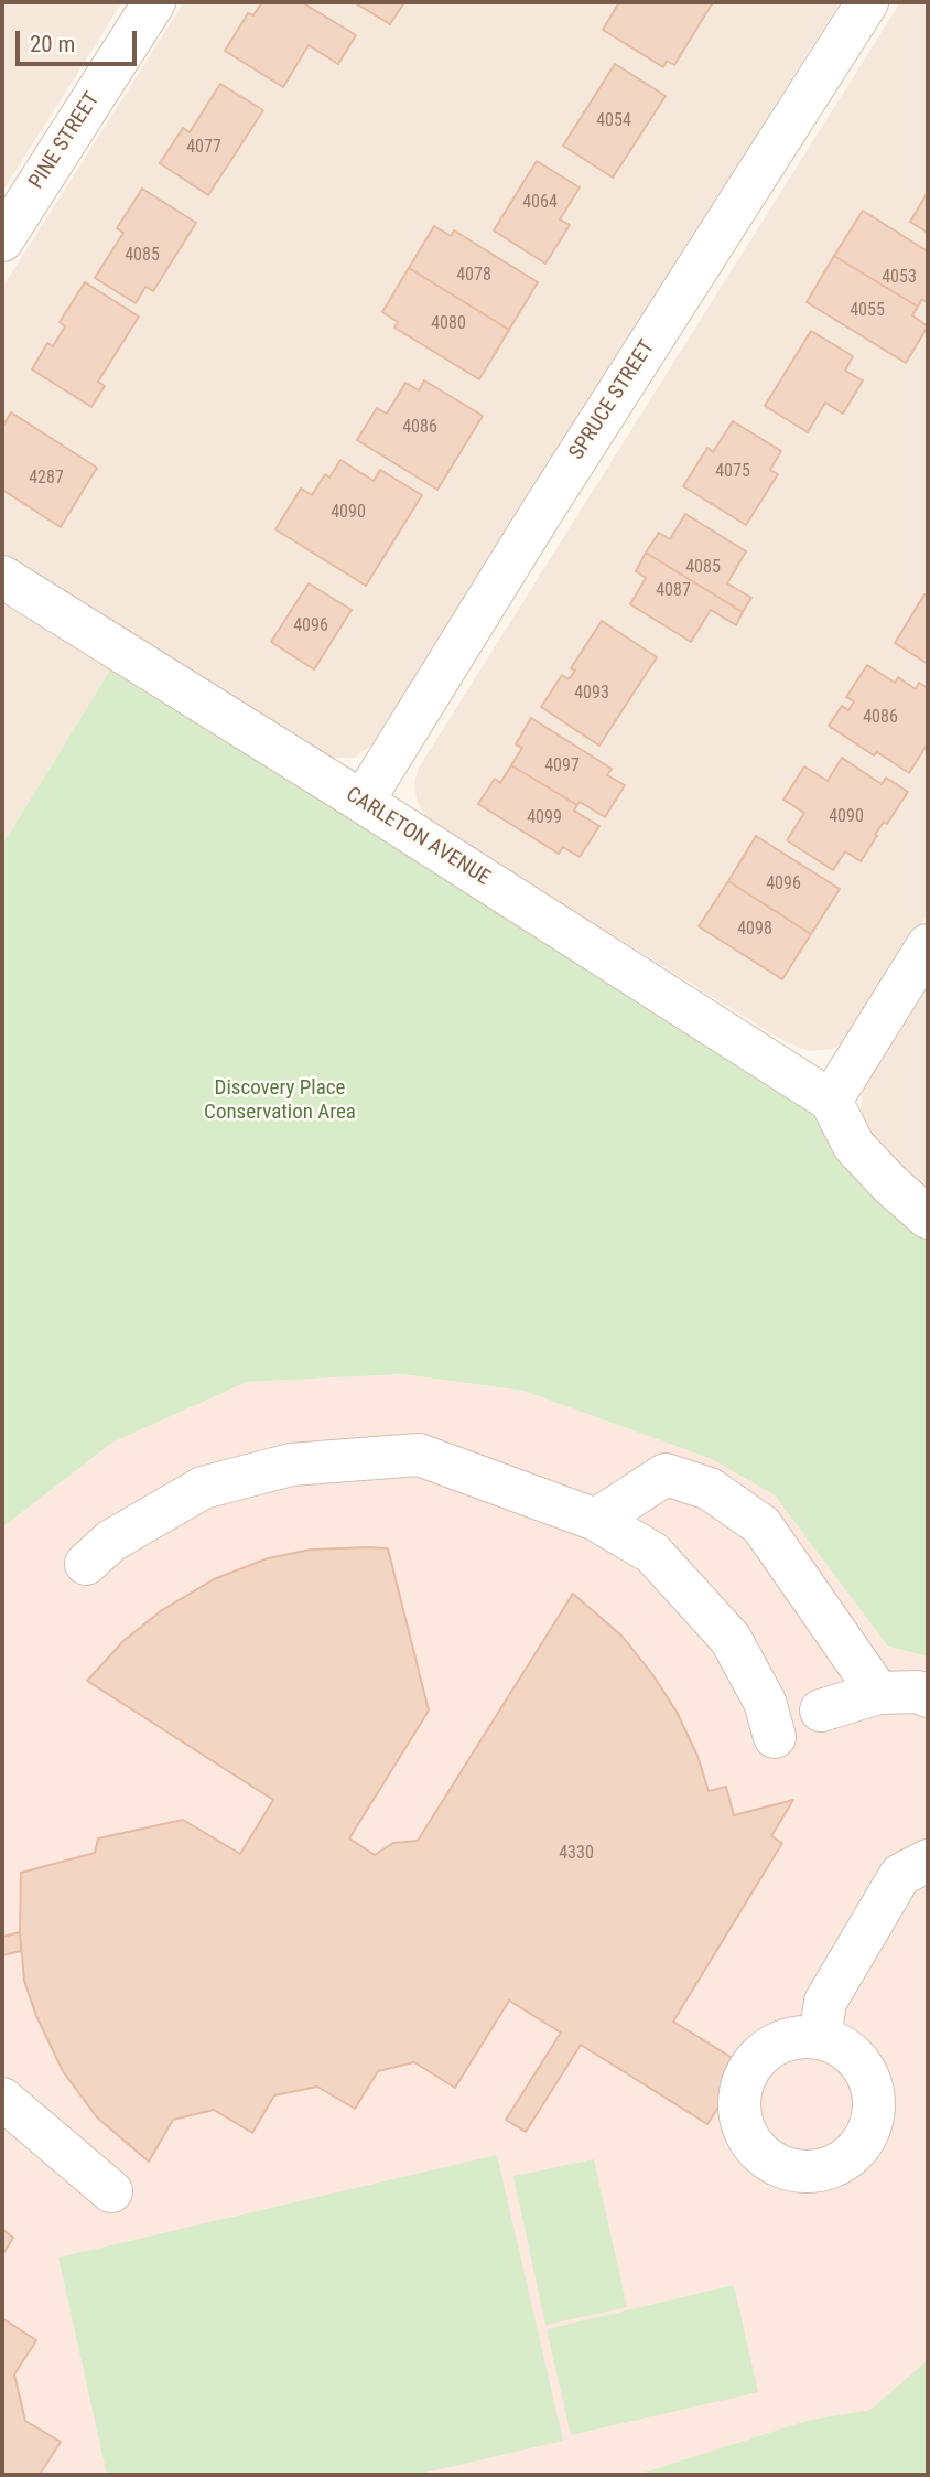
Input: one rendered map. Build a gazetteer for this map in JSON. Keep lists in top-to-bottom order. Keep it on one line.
{"streets":{"street":["PINE STREET","SPRUCE STREET","CARLETON AVENUE"]},"crossings":[["SPRUCE STREET","CARLETON AVENUE"]],"parks":["Discovery Place Conservation Area"],"house_numbers":["4054","4077","4064","4085","4078","4053","4055","4080","4086","4075","4287","4090","4085","4087","4096","4093","4086","4097","4090","4099","4096","4098","4330"],"scale_bar":"20 m"}
